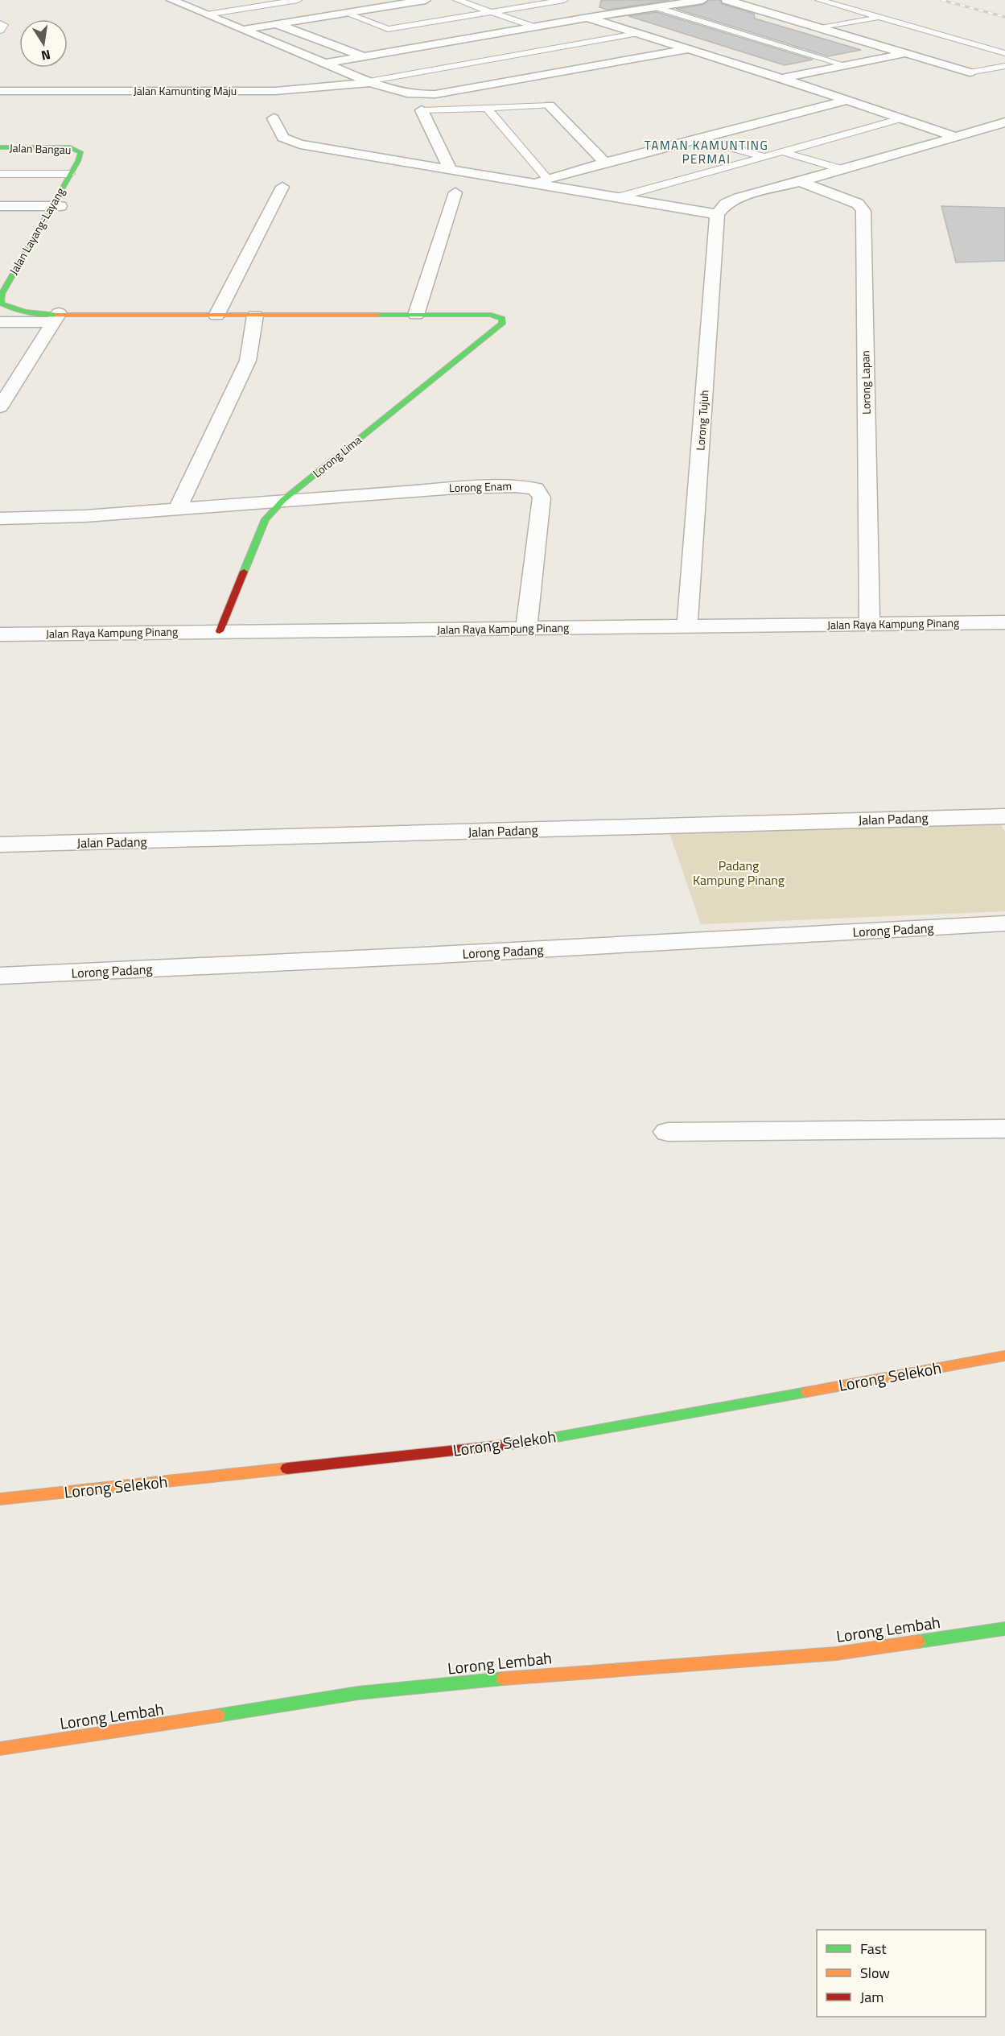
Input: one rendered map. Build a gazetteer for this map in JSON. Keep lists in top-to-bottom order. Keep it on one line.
{"streets":{"street":["Jalan Kamunting Maju","Jalan Bangau","Jalan Layang-Layang","Lorong Lapan","Lorong Tujuh","Lorong Lima","Lorong Enam","Jalan Raya Kampung Pinang","Jalan Padang","Lorong Padang","Lorong Selekoh","Lorong Lembah"]},"crossings":[["Jalan Bangau","Jalan Layang-Layang"],["Lorong Lapan","Jalan Raya Kampung Pinang"],["Lorong Tujuh","Jalan Raya Kampung Pinang"],["Lorong Lima","Lorong Enam"],["Lorong Lima","Jalan Raya Kampung Pinang"],["Lorong Enam","Jalan Raya Kampung Pinang"]],"districts":["TAMAN KAMUNTING PERMAI"],"parks":["Padang Kampung Pinang"],"legend":["Fast","Slow","Jam"],"north":"bottom"}
